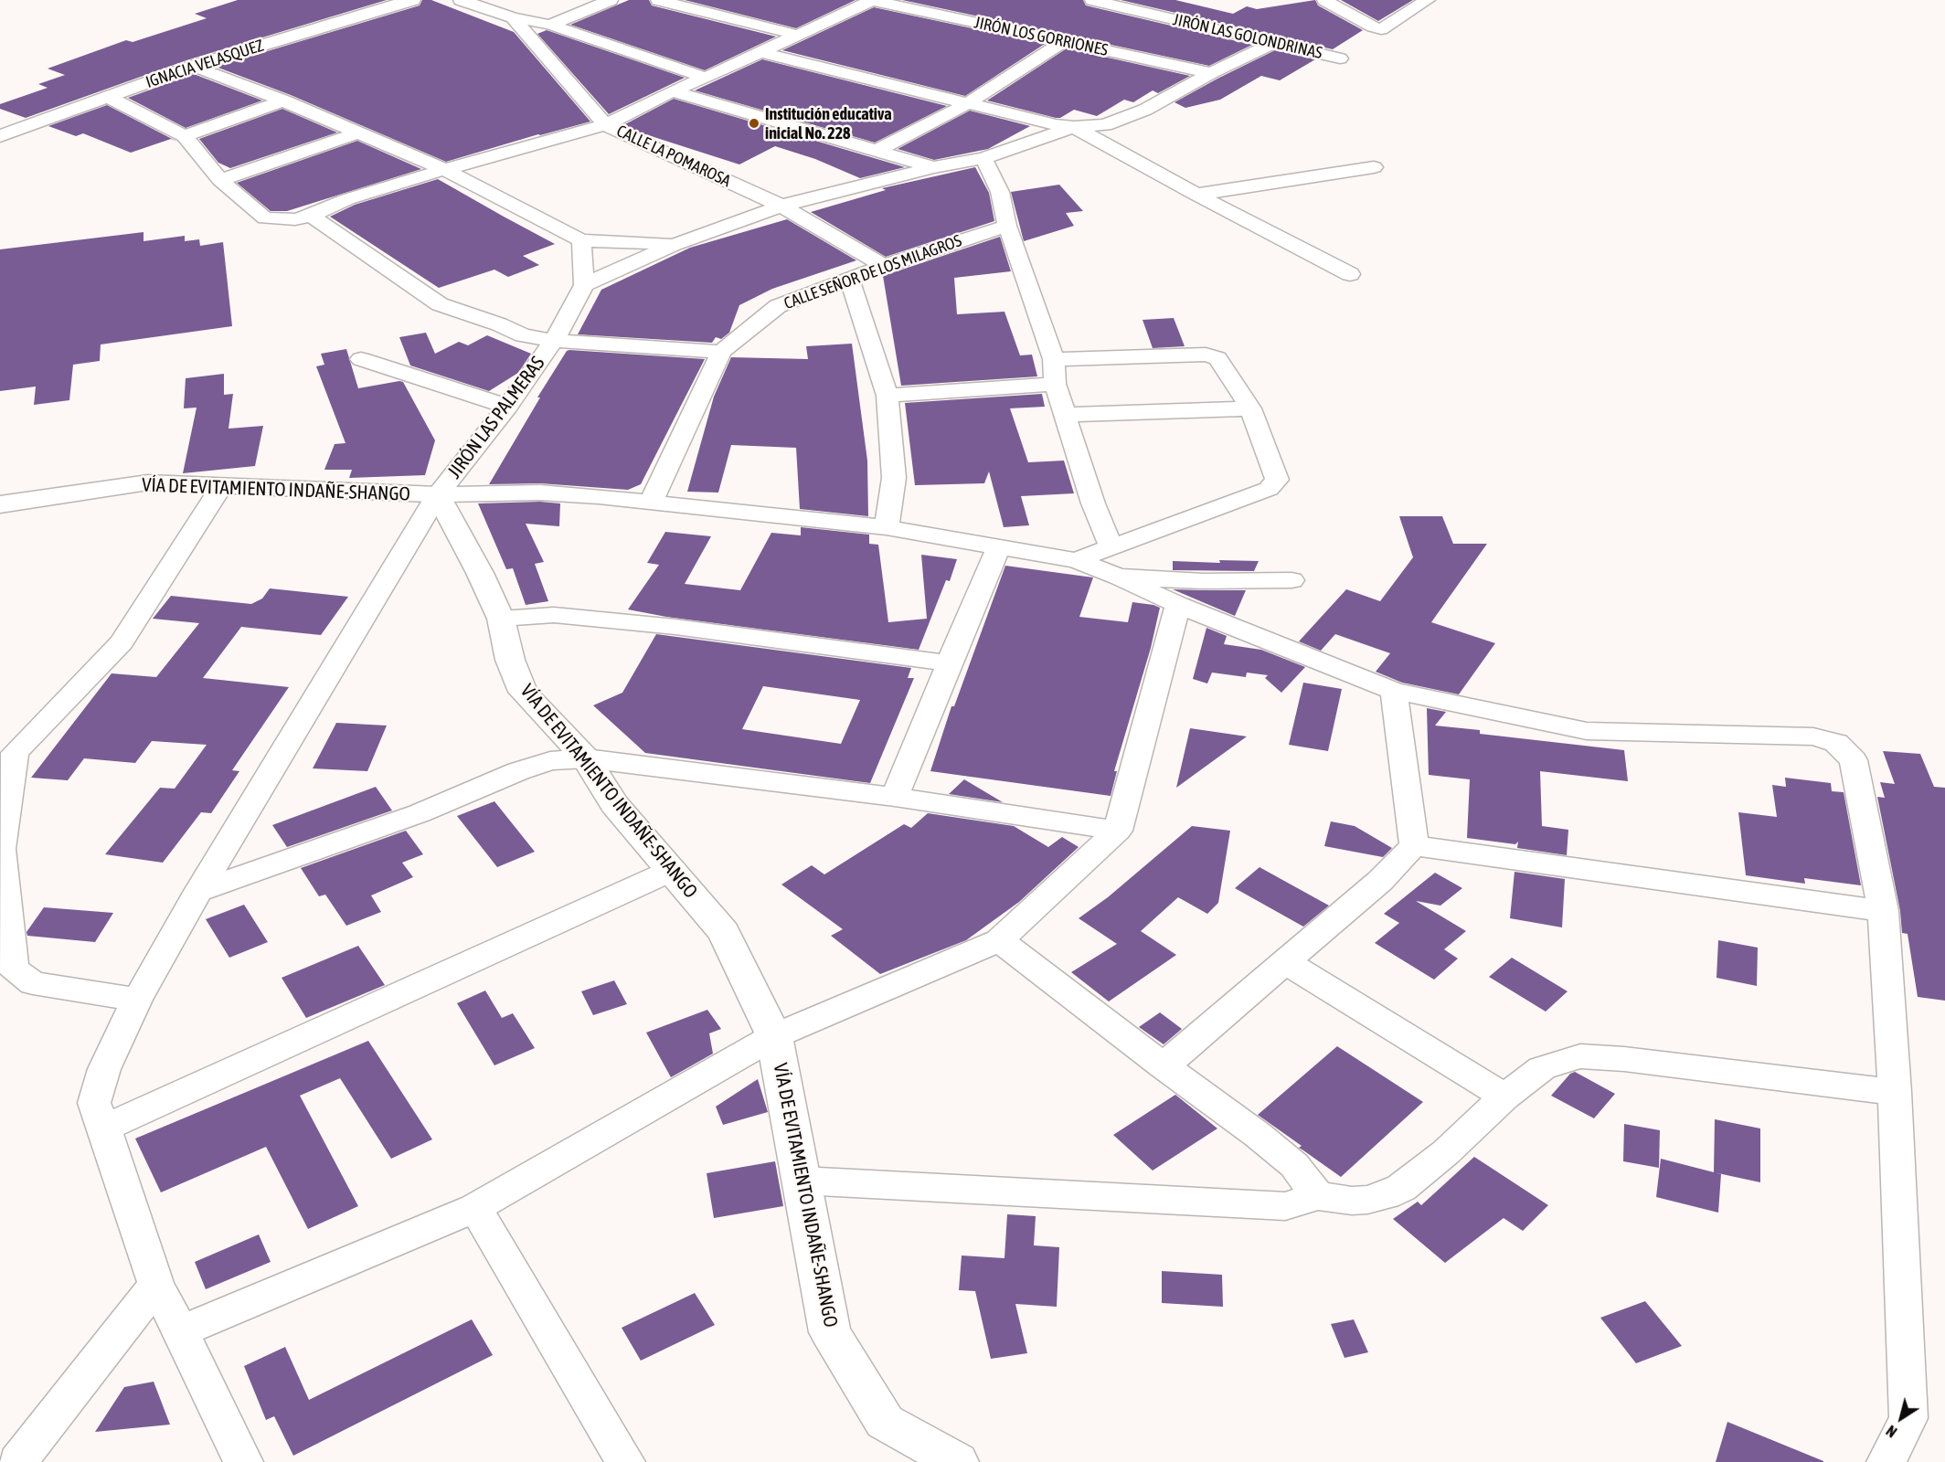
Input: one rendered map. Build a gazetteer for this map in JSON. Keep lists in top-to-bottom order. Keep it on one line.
{"streets":{"main road":["IGNACIA VELASQUEZ","VÍA DE EVITAMIENTO INDAÑE-SHANGO"],"street":["JIRÓN LOS GORRIONES","JIRÓN LAS GOLONDRINAS","CALLE LA POMAROSA","CALLE SEÑOR DE LOS MILAGROS","JIRÓN LAS PALMERAS"]},"crossings":[["CALLE LA POMAROSA","CALLE SEÑOR DE LOS MILAGROS"],["JIRÓN LAS PALMERAS","VÍA DE EVITAMIENTO INDAÑE-SHANGO"]],"places":["Institución educativa inicial No. 228"],"north":"bottom left"}
